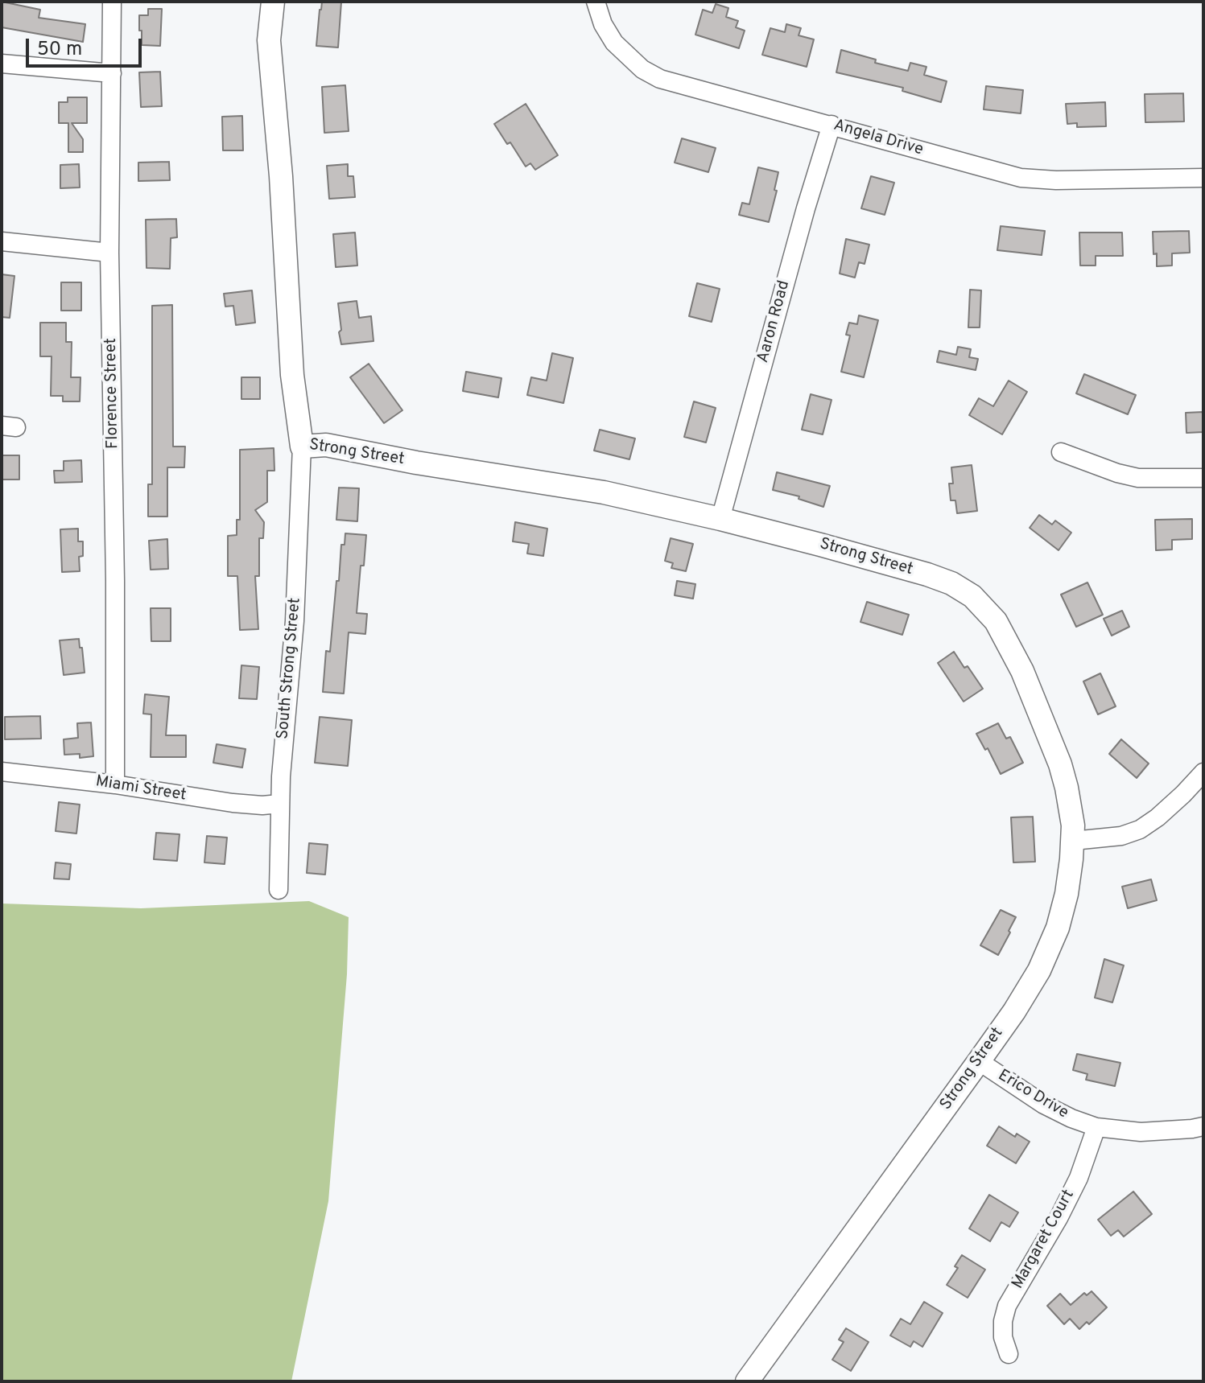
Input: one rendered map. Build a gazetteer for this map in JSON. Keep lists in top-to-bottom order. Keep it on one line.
{"streets":{"street":["Angela Drive","Aaron Road","Florence Street","Strong Street","South Strong Street","Miami Street","Erico Drive","Margaret Court"]},"crossings":[["Angela Drive","Aaron Road"],["Aaron Road","Strong Street"],["Florence Street","Miami Street"],["Strong Street","South Strong Street"],["Strong Street","Erico Drive"],["South Strong Street","Miami Street"],["Erico Drive","Margaret Court"]],"scale_bar":"50 m"}
